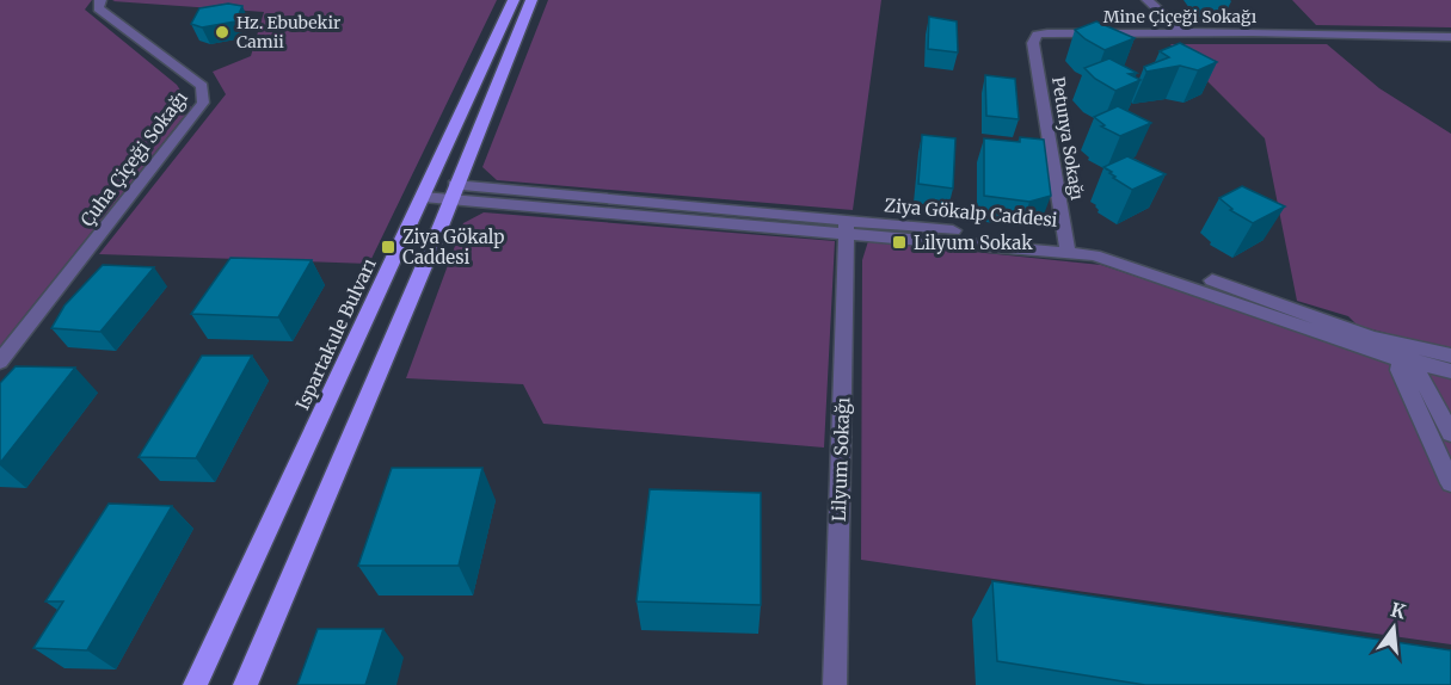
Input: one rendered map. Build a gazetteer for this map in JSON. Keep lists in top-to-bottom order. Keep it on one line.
{"streets":{"main road":["Ispartakule Bulvarı"],"street":["Mine Çiçeği Sokağı","Petunya Sokağı","Çuha Çiçeği Sokağı","Ziya Gökalp Caddesi","Lilyum Sokağı"]},"crossings":[["Mine Çiçeği Sokağı","Petunya Sokağı"],["Petunya Sokağı","Ziya Gökalp Caddesi"],["Ziya Gökalp Caddesi","Ispartakule Bulvarı"],["Ziya Gökalp Caddesi","Lilyum Sokağı"]],"places":{"other":["Hz. Ebubekir Camii"],"transit":["Lilyum Sokak","Ziya Gökalp Caddesi"]},"north":"top"}
